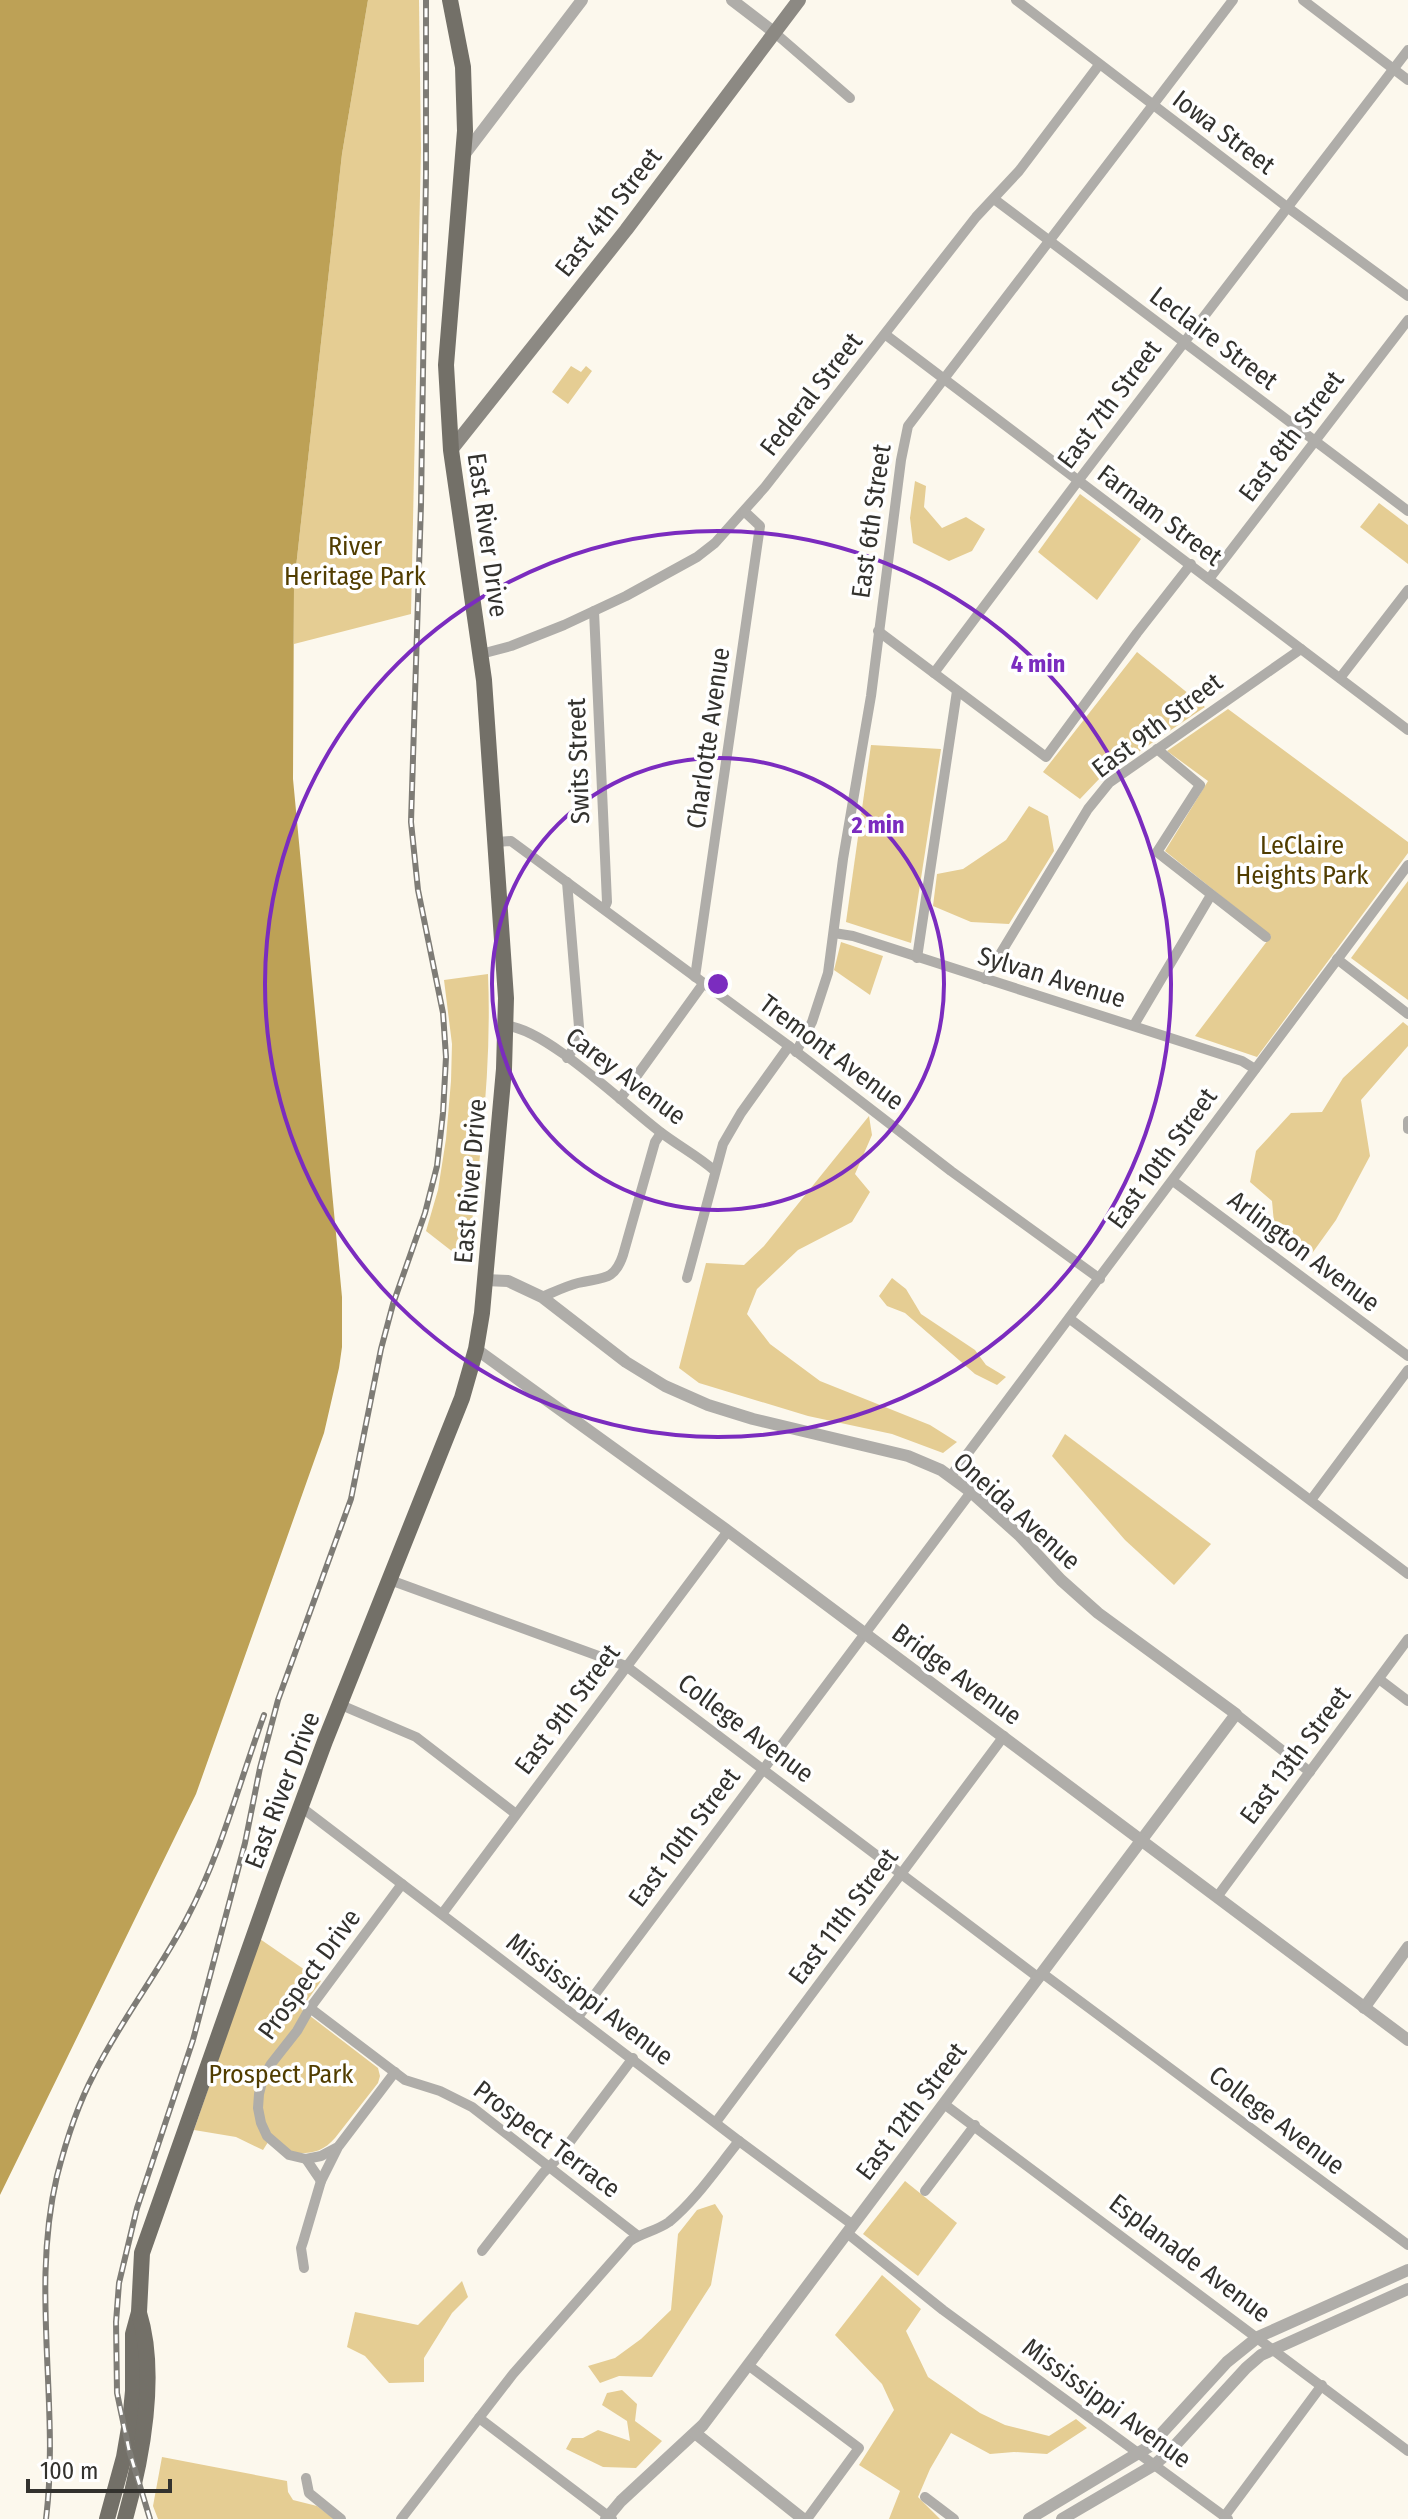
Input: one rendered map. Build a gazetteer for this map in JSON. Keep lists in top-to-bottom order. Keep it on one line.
{"streets":{"main road":["East 4th Street","East River Drive"],"street":["Iowa Street","Leclaire Street","Federal Street","East 7th Street","East 8th Street","Farnam Street","East 6th Street","East 9th Street","Charlotte Avenue","Swits Street","Sylvan Avenue","Tremont Avenue","Carey Avenue","East 10th Street","Arlington Avenue","Oneida Avenue","Bridge Avenue","College Avenue","East 13th Street","East 11th Street","Prospect Drive","Mississippi Avenue","East 12th Street","Prospect Terrace","Esplanade Avenue"]},"crossings":[["Iowa Street","Federal Street"],["Iowa Street","East 7th Street"],["Iowa Street","East 6th Street"],["East 4th Street","East River Drive"],["Leclaire Street","Federal Street"],["Leclaire Street","East 7th Street"],["Leclaire Street","East 8th Street"],["Leclaire Street","East 6th Street"],["Federal Street","Farnam Street"],["Federal Street","East River Drive"],["Federal Street","Charlotte Avenue"],["Federal Street","Swits Street"],["East 7th Street","Farnam Street"],["East 8th Street","Farnam Street"],["Farnam Street","East 6th Street"],["Farnam Street","East 9th Street"],["East 6th Street","Sylvan Avenue"],["East 6th Street","Tremont Avenue"],["East 6th Street","Carey Avenue"],["East River Drive","Tremont Avenue"],["East River Drive","Carey Avenue"],["East River Drive","Oneida Avenue"],["East River Drive","Bridge Avenue"],["East River Drive","College Avenue"],["East River Drive","Mississippi Avenue"],["East 9th Street","Sylvan Avenue"],["East 9th Street","Bridge Avenue"],["East 9th Street","College Avenue"],["East 9th Street","Mississippi Avenue"],["Charlotte Avenue","Tremont Avenue"],["Charlotte Avenue","Carey Avenue"],["Swits Street","Tremont Avenue"],["Sylvan Avenue","East 10th Street"],["Tremont Avenue","East 10th Street"],["East 10th Street","Arlington Avenue"],["East 10th Street","Oneida Avenue"],["East 10th Street","Bridge Avenue"],["East 10th Street","College Avenue"],["East 10th Street","Mississippi Avenue"],["Oneida Avenue","East 13th Street"],["Oneida Avenue","East 12th Street"],["Bridge Avenue","East 13th Street"],["Bridge Avenue","East 11th Street"],["Bridge Avenue","East 12th Street"],["College Avenue","East 11th Street"],["College Avenue","East 12th Street"],["East 11th Street","Mississippi Avenue"],["Prospect Drive","Mississippi Avenue"],["Prospect Drive","Prospect Terrace"],["Mississippi Avenue","East 12th Street"],["East 12th Street","Esplanade Avenue"]],"parks":["River Heritage Park","LeClaire Heights Park","Prospect Park"],"scale_bar":"100 m","rings":["4 min","2 min"]}
